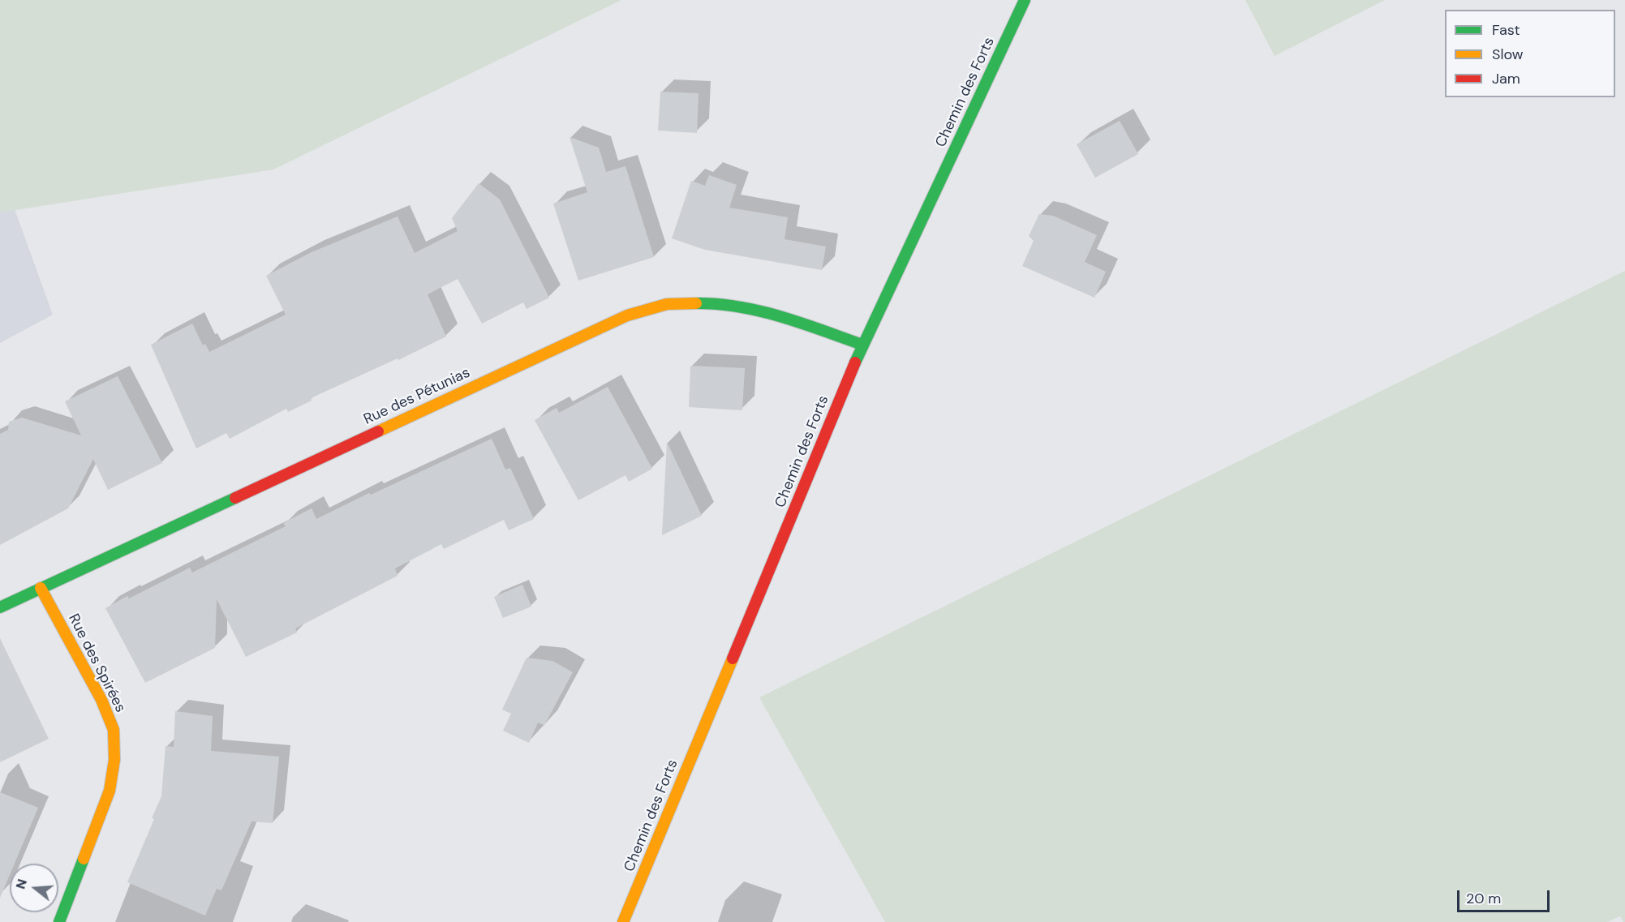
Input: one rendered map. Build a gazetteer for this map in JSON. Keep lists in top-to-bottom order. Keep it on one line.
{"streets":{"street":["Chemin des Forts","Rue des Pétunias","Rue des Spirées"]},"crossings":[["Chemin des Forts","Rue des Pétunias"],["Rue des Pétunias","Rue des Spirées"]],"legend":["Fast","Slow","Jam"],"scale_bar":"20 m","north":"left"}
